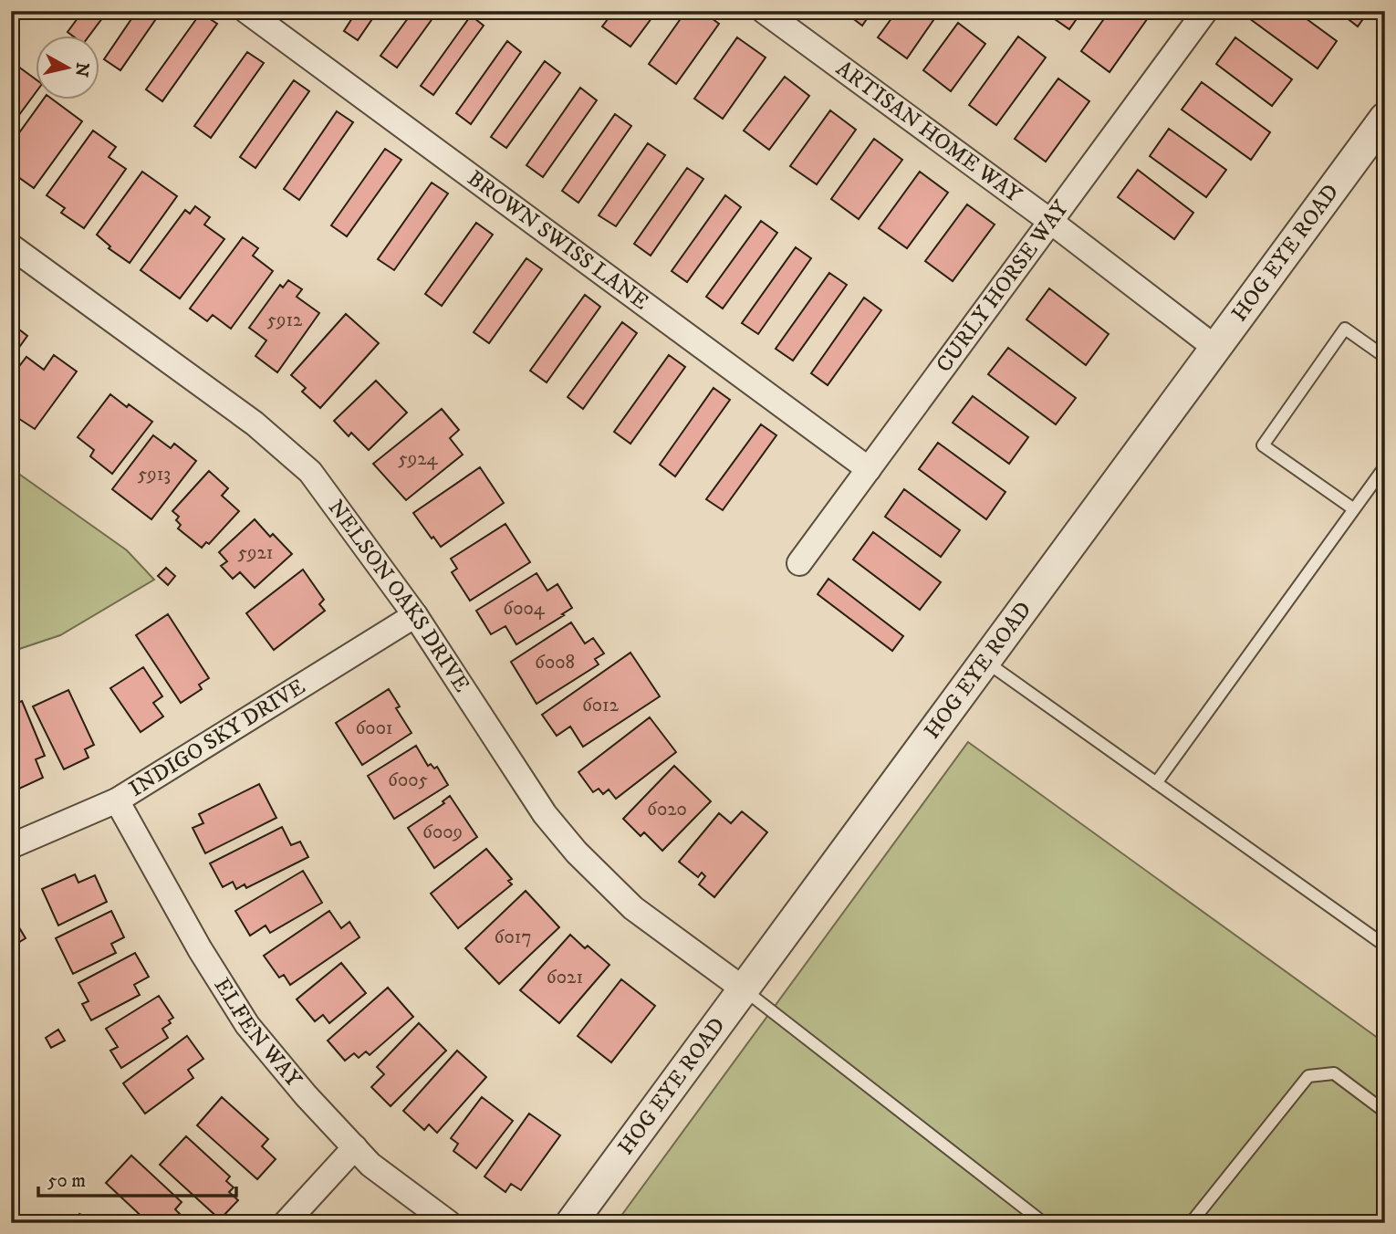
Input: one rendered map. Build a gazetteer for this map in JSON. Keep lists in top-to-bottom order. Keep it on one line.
{"streets":{"street":["ARTISAN HOME WAY","BROWN SWISS LANE","HOG EYE ROAD","CURLY HORSE WAY","NELSON OAKS DRIVE","INDIGO SKY DRIVE","ELFEN WAY"]},"crossings":[["ARTISAN HOME WAY","HOG EYE ROAD"],["ARTISAN HOME WAY","CURLY HORSE WAY"],["BROWN SWISS LANE","CURLY HORSE WAY"],["HOG EYE ROAD","NELSON OAKS DRIVE"],["NELSON OAKS DRIVE","INDIGO SKY DRIVE"],["INDIGO SKY DRIVE","ELFEN WAY"]],"house_numbers":["5912","5924","5913","5921","6004","6008","6012","6001","6005","6020","6009","6017","6021"],"scale_bar":"50 m","north":"right"}
